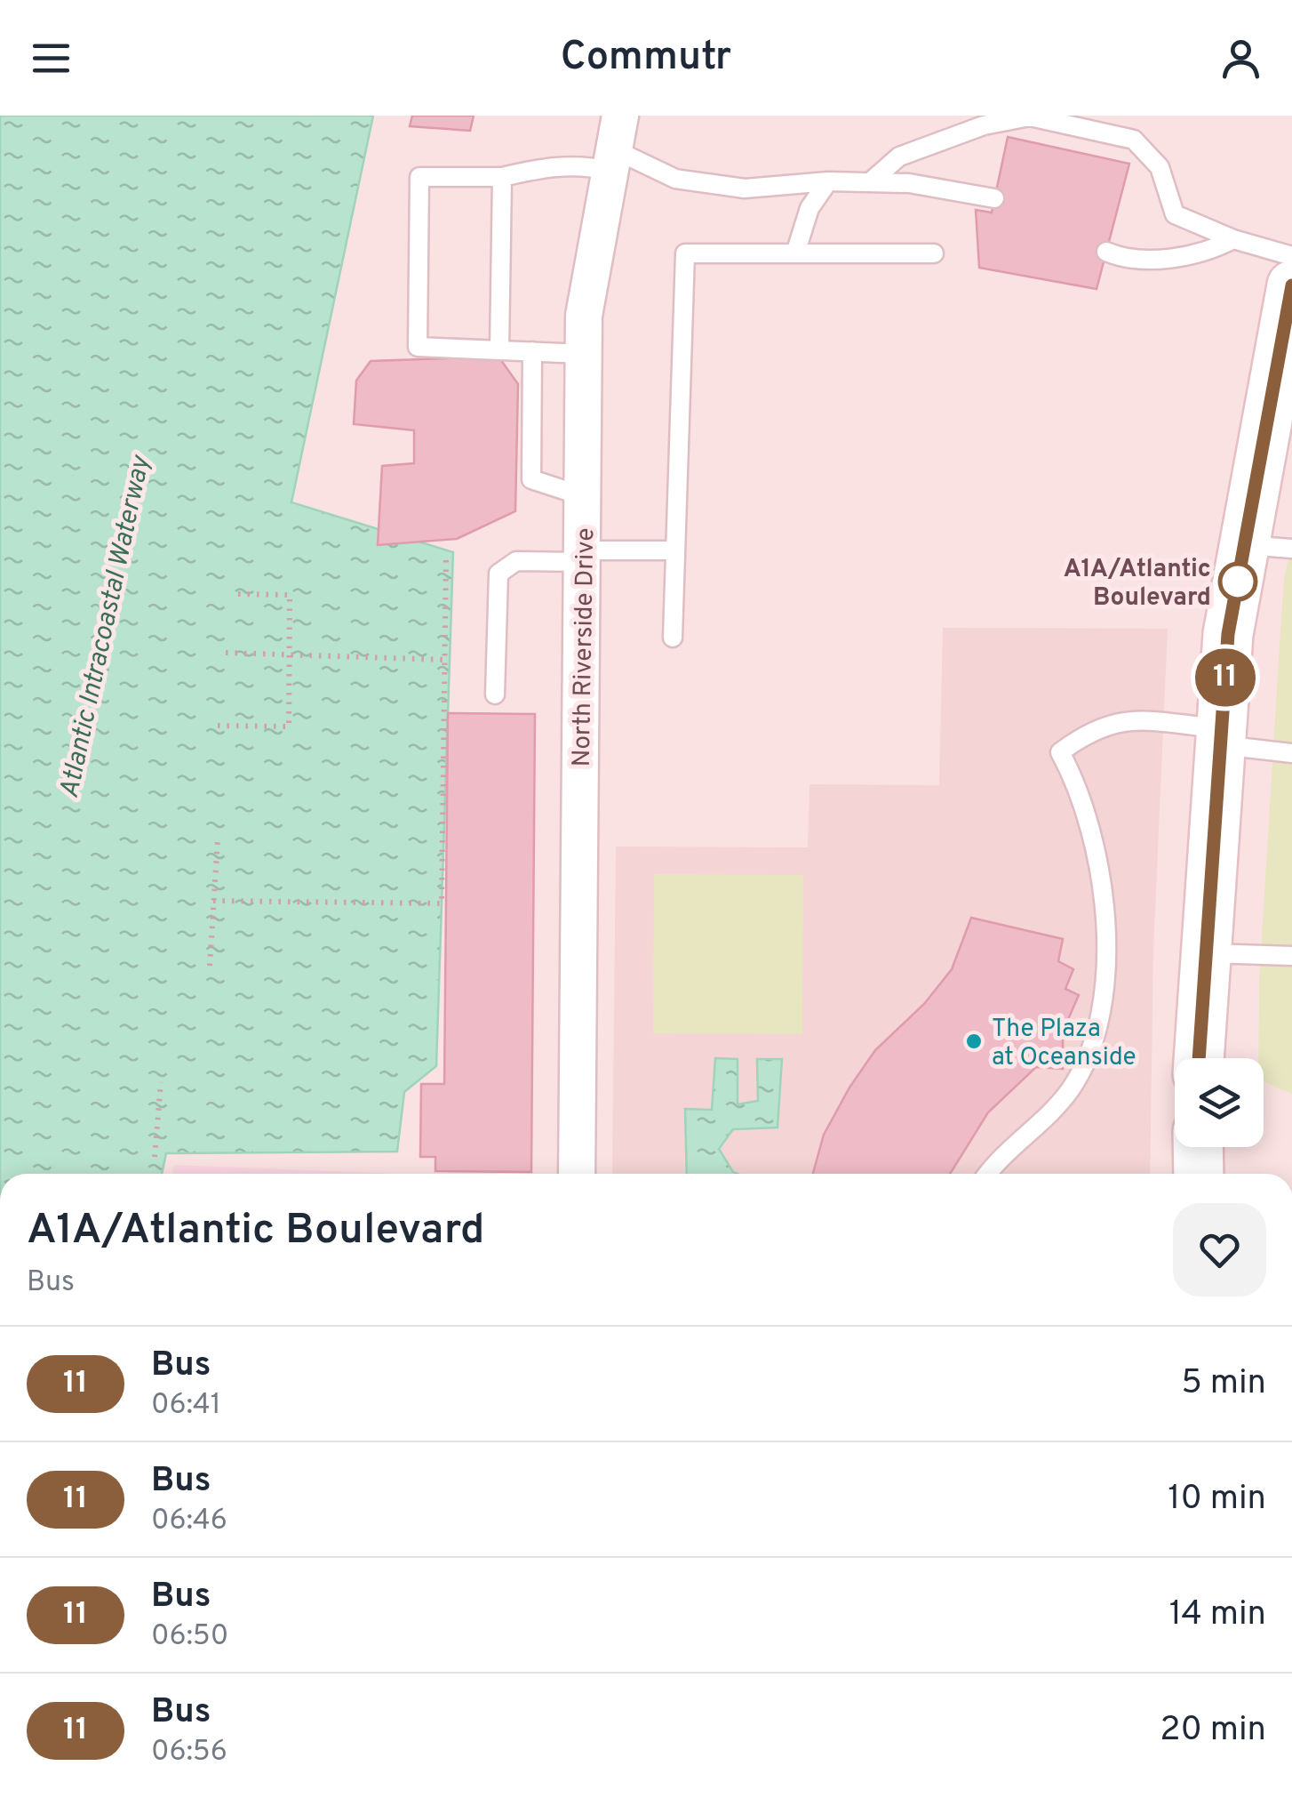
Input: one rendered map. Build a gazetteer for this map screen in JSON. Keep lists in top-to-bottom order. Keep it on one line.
{"streets":{"street":["North Riverside Drive"]},"water":["Atlantic Intracoastal Waterway"],"places":["A1A/Atlantic Boulevard","The Plaza at Oceanside"],"lines":["bus line 11"],"page":{"header":"Commutr","on_map":"11","heading":["A1A/Atlantic Boulevard","Bus"],"list":[{"mark":"11","name":"Bus","note":"06:41","value":"5 min"},{"mark":"11","name":"Bus","note":"06:46","value":"10 min"},{"mark":"11","name":"Bus","note":"06:50","value":"14 min"},{"mark":"11","name":"Bus","note":"06:56","value":"20 min"}]}}
